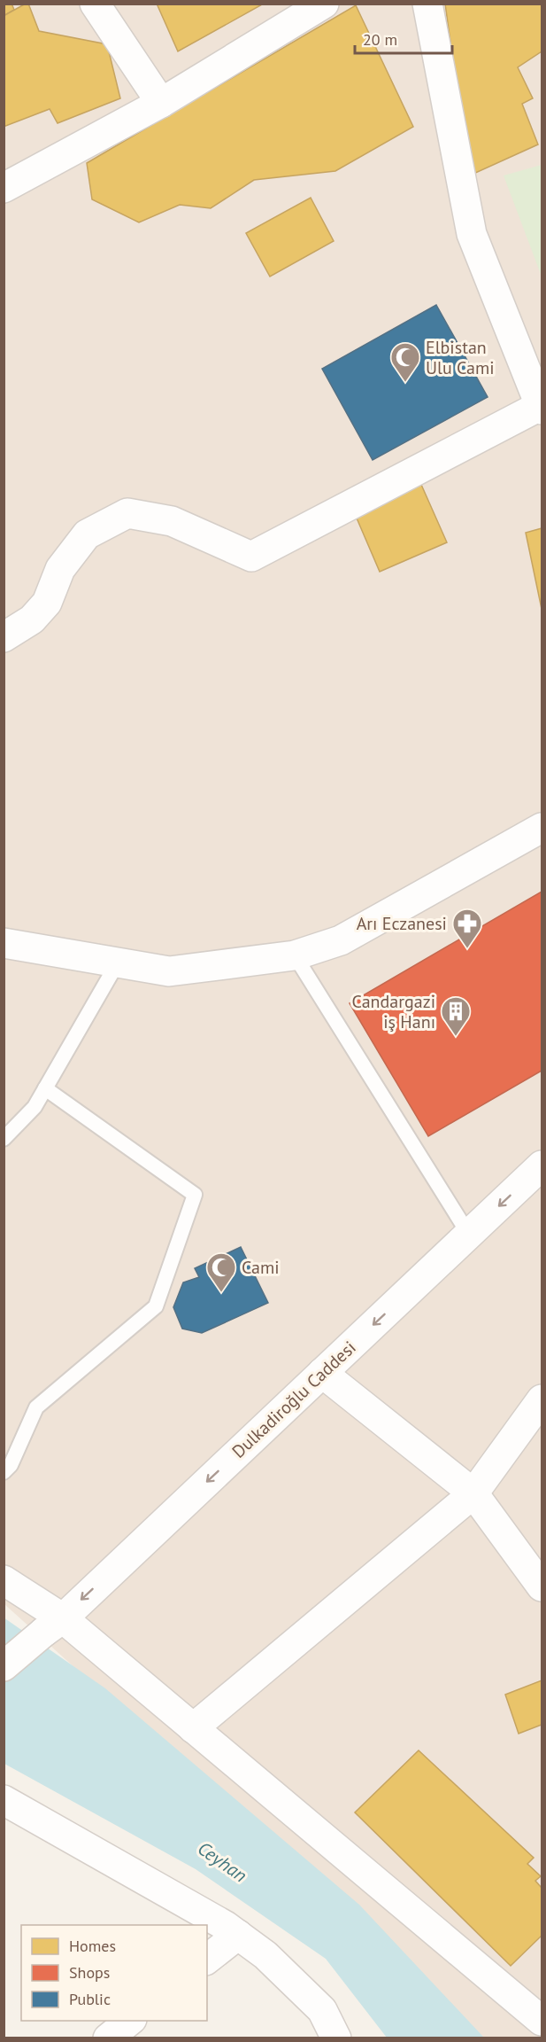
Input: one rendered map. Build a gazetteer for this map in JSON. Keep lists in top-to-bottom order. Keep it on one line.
{"streets":{"street":["Dulkadiroğlu Caddesi"]},"water":["Ceyhan"],"places":{"mosque":["Elbistan Ulu Cami","Cami"],"pharmacy":["Arı Eczanesi"],"building":["Candargazi iş Hanı"]},"legend":["Homes","Shops","Public"],"scale_bar":"20 m"}
